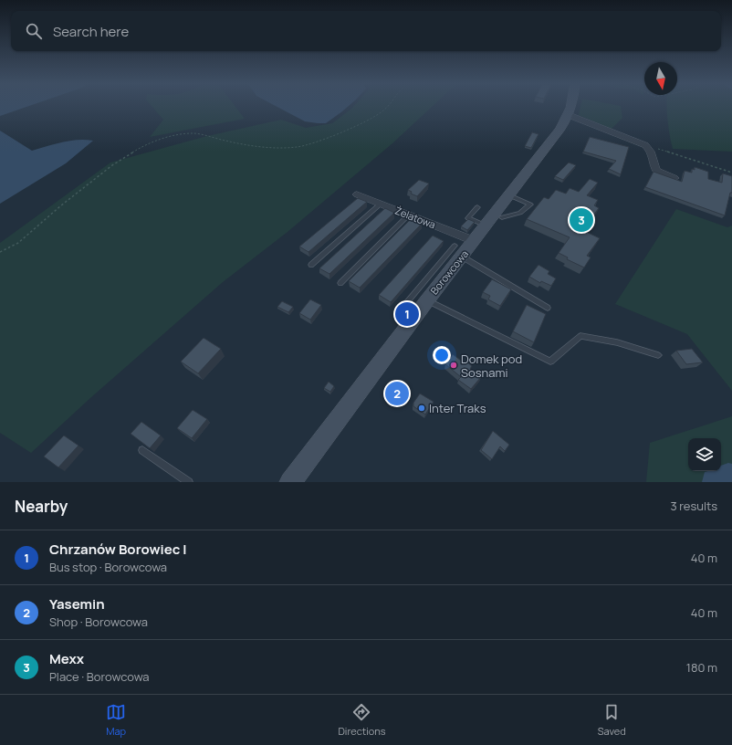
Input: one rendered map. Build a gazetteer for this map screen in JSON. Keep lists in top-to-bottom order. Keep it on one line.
{"streets":{"street":["Żelatowa","Borowcowa"]},"crossings":[["Żelatowa","Borowcowa"]],"places":["Domek pod Sosnami","Inter Traks"],"north":"bottom","page":{"search":"Search here","pins":["3","1","2"],"heading":["Nearby","3 results"],"list":[{"mark":"1","name":"Chrzanów Borowiec I","note":"Bus stop · Borowcowa","value":"40 m"},{"mark":"2","name":"Yasemin","note":"Shop · Borowcowa","value":"40 m"},{"mark":"3","name":"Mexx","note":"Place · Borowcowa","value":"180 m"}],"nav":["Map","Directions","Saved"]}}
